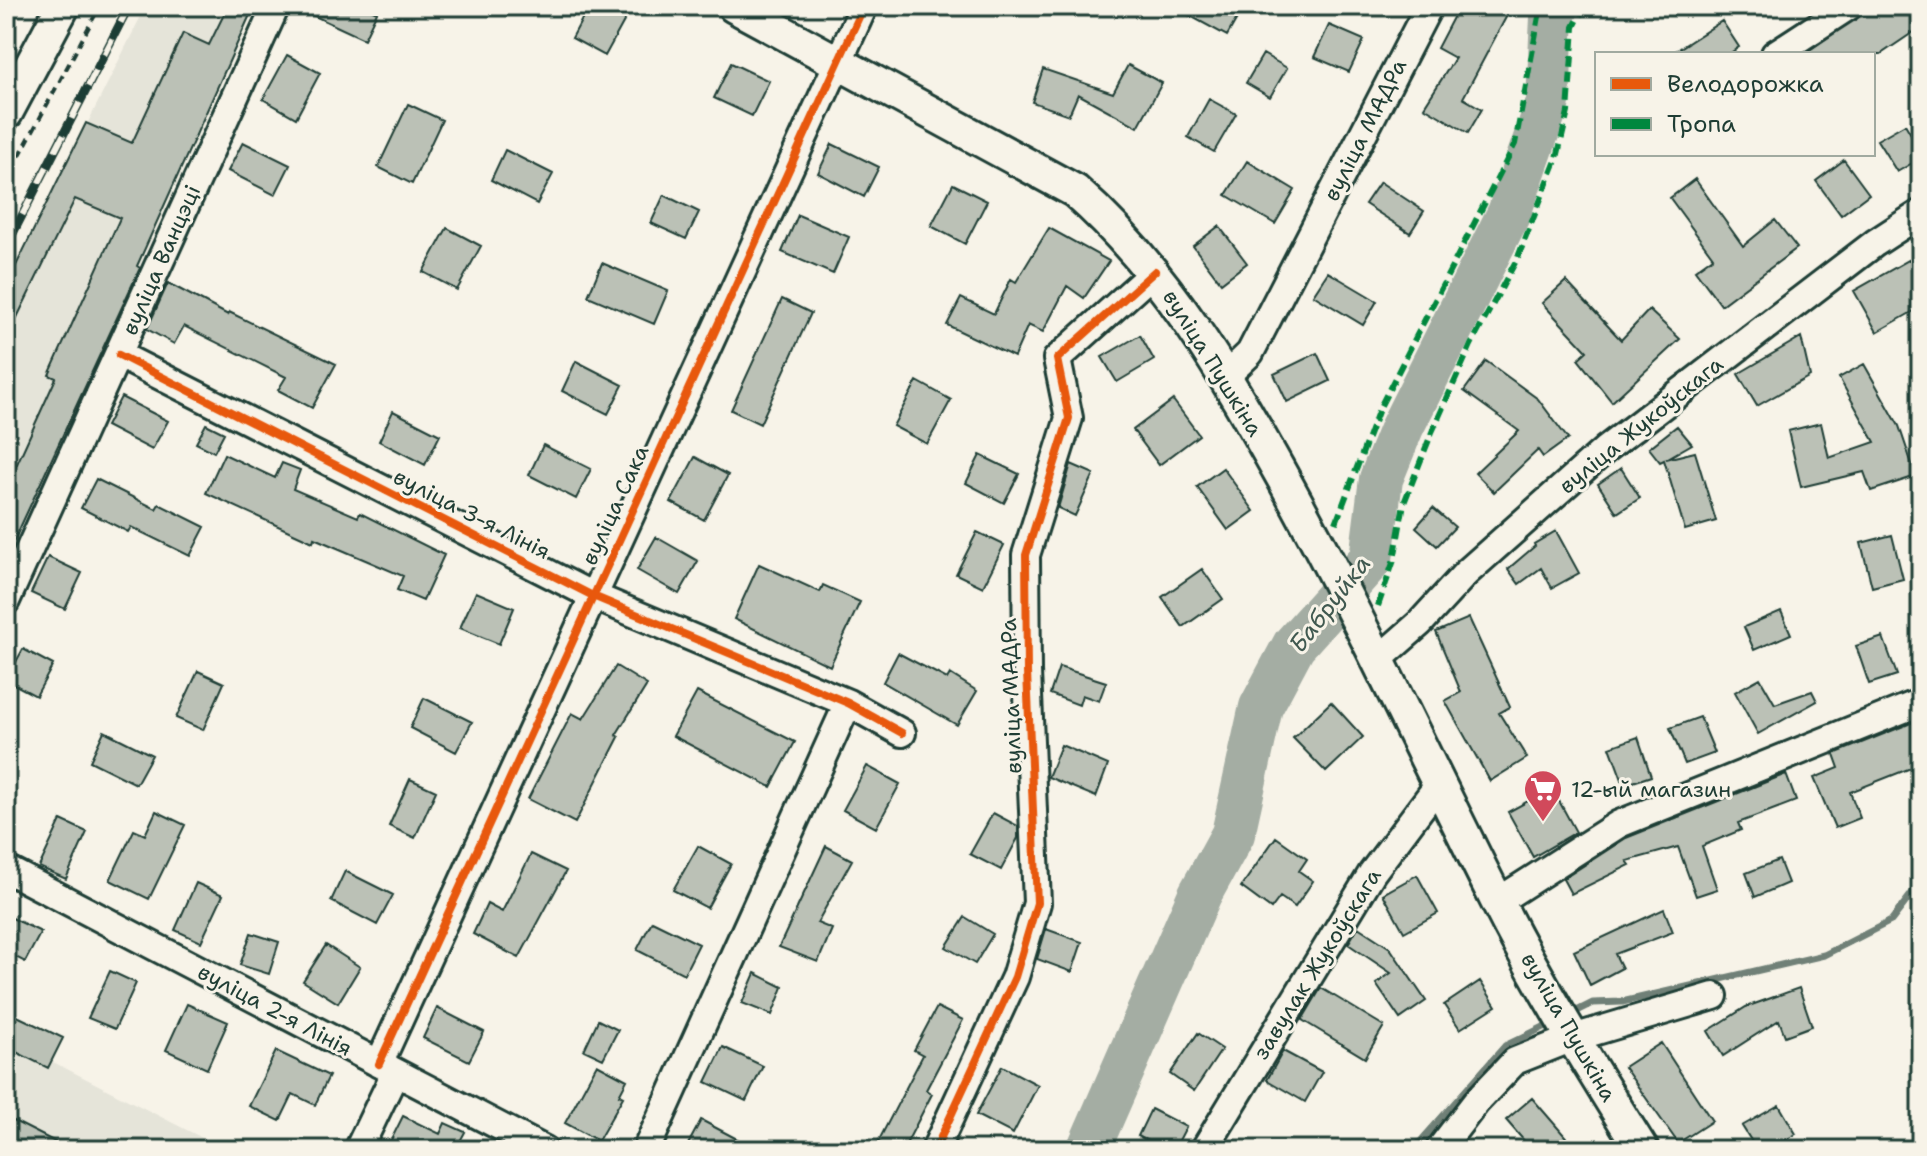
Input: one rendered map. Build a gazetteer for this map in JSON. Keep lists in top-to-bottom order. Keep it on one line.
{"streets":{"main road":["вуліца Пушкіна"],"street":["вуліца МАДРа","вуліца Ванцэці","вуліца Жукоўскага","вуліца Сака","вуліца 3-я Лінія","завулак Жукоўскага","вуліца 2-я Лінія"]},"crossings":[["вуліца МАДРа","вуліца Пушкіна"],["вуліца Ванцэці","вуліца 3-я Лінія"],["вуліца Пушкіна","вуліца Жукоўскага"],["вуліца Пушкіна","вуліца Сака"],["вуліца Пушкіна","завулак Жукоўскага"],["вуліца Сака","вуліца 3-я Лінія"],["вуліца Сака","вуліца 2-я Лінія"]],"water":["Бабруйка"],"places":{"supermarket":["12-ый магазин"]},"legend":["Велодорожка","Тропа"]}
